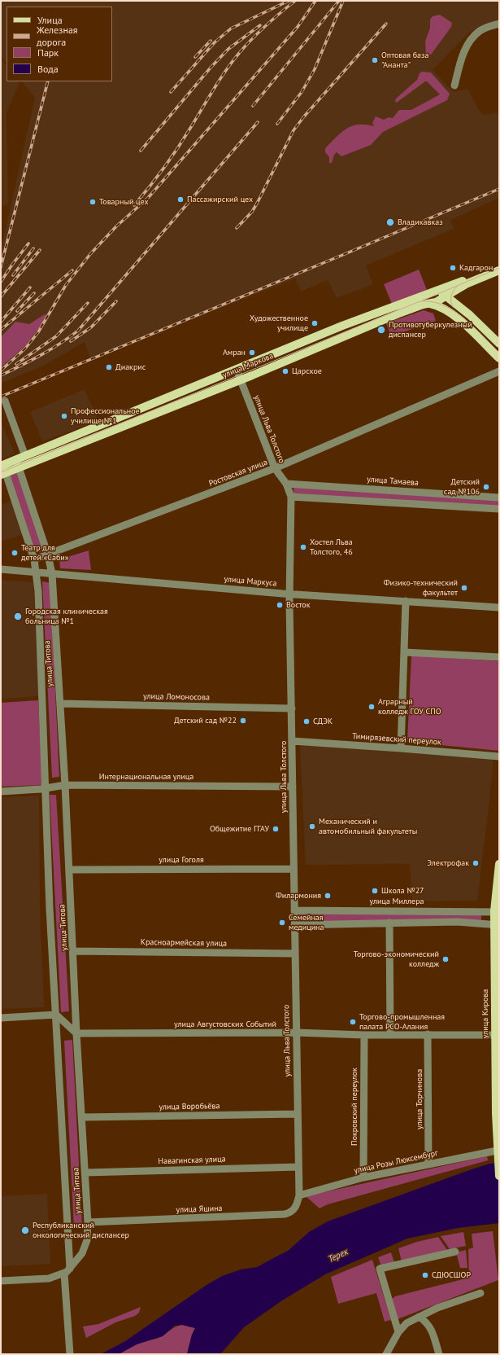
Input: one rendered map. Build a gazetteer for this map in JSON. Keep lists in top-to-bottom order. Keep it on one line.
{"streets":{"main road":["улица Маркова","улица Кирова"],"street":["улица Льва Толстого","Ростовская улица","улица Тамаева","улица Маркуса","улица Титова","улица Ломоносова","Тимирязевский переулок","Интернациональная улица","улица Гоголя","улица Миллера","Красноармейская улица","улица Августовских Событий","улица Торчинова","улица Воробьёва","Покровский переулок","Навагинская улица","улица Розы Люксембург","улица Яшина"]},"crossings":[["улица Маркова","улица Льва Толстого"],["улица Маркова","улица Титова"],["улица Льва Толстого","Ростовская улица"],["улица Льва Толстого","улица Тамаева"],["улица Льва Толстого","улица Маркуса"],["улица Льва Толстого","улица Ломоносова"],["улица Льва Толстого","Тимирязевский переулок"],["улица Льва Толстого","Интернациональная улица"],["улица Льва Толстого","улица Гоголя"],["улица Льва Толстого","улица Миллера"],["улица Льва Толстого","Красноармейская улица"],["улица Льва Толстого","улица Августовских Событий"],["улица Льва Толстого","улица Воробьёва"],["улица Льва Толстого","Навагинская улица"],["улица Льва Толстого","улица Розы Люксембург"],["улица Льва Толстого","улица Яшина"],["Ростовская улица","улица Титова"],["улица Маркуса","улица Титова"],["улица Титова","улица Ломоносова"],["улица Титова","Интернациональная улица"],["улица Титова","улица Гоголя"],["улица Титова","Красноармейская улица"],["улица Титова","улица Августовских Событий"],["улица Титова","улица Воробьёва"],["улица Титова","Навагинская улица"],["улица Титова","улица Яшина"],["улица Миллера","улица Кирова"],["улица Кирова","улица Августовских Событий"],["улица Кирова","улица Розы Люксембург"],["улица Августовских Событий","улица Торчинова"],["улица Августовских Событий","Покровский переулок"],["улица Торчинова","улица Розы Люксембург"],["Покровский переулок","улица Розы Люксембург"],["улица Розы Люксембург","улица Яшина"]],"water":["Терек"],"places":["Оптовая база \"Ананта\"","Пассажирский цех","Товарный цех","Владикавказ","Кадгарон","Художественное училище","Противотуберкулезный диспансер","Амран","Диакрис","Царское","Профессиональное училище №1","Детский сад №106","Хостел Льва Толстого, 46","Театр для детей «Саби»","Физико-технический факультет","Восток","Городская клиническая больница №1","Аграрный колледж ГОУ СПО","Детский сад №22","СДЭК","Механический и автомобильный факультеты","Общежитие ГГАУ","Электрофак","Школа №27","Филармония","Семейная медицина","Торгово-экономический колледж","Торгово-промышленная палата РСО-Алания","Республиканский онкологический диспансер","СДЮСШОР"],"legend":["Улица","Железная дорога","Парк","Вода"]}
